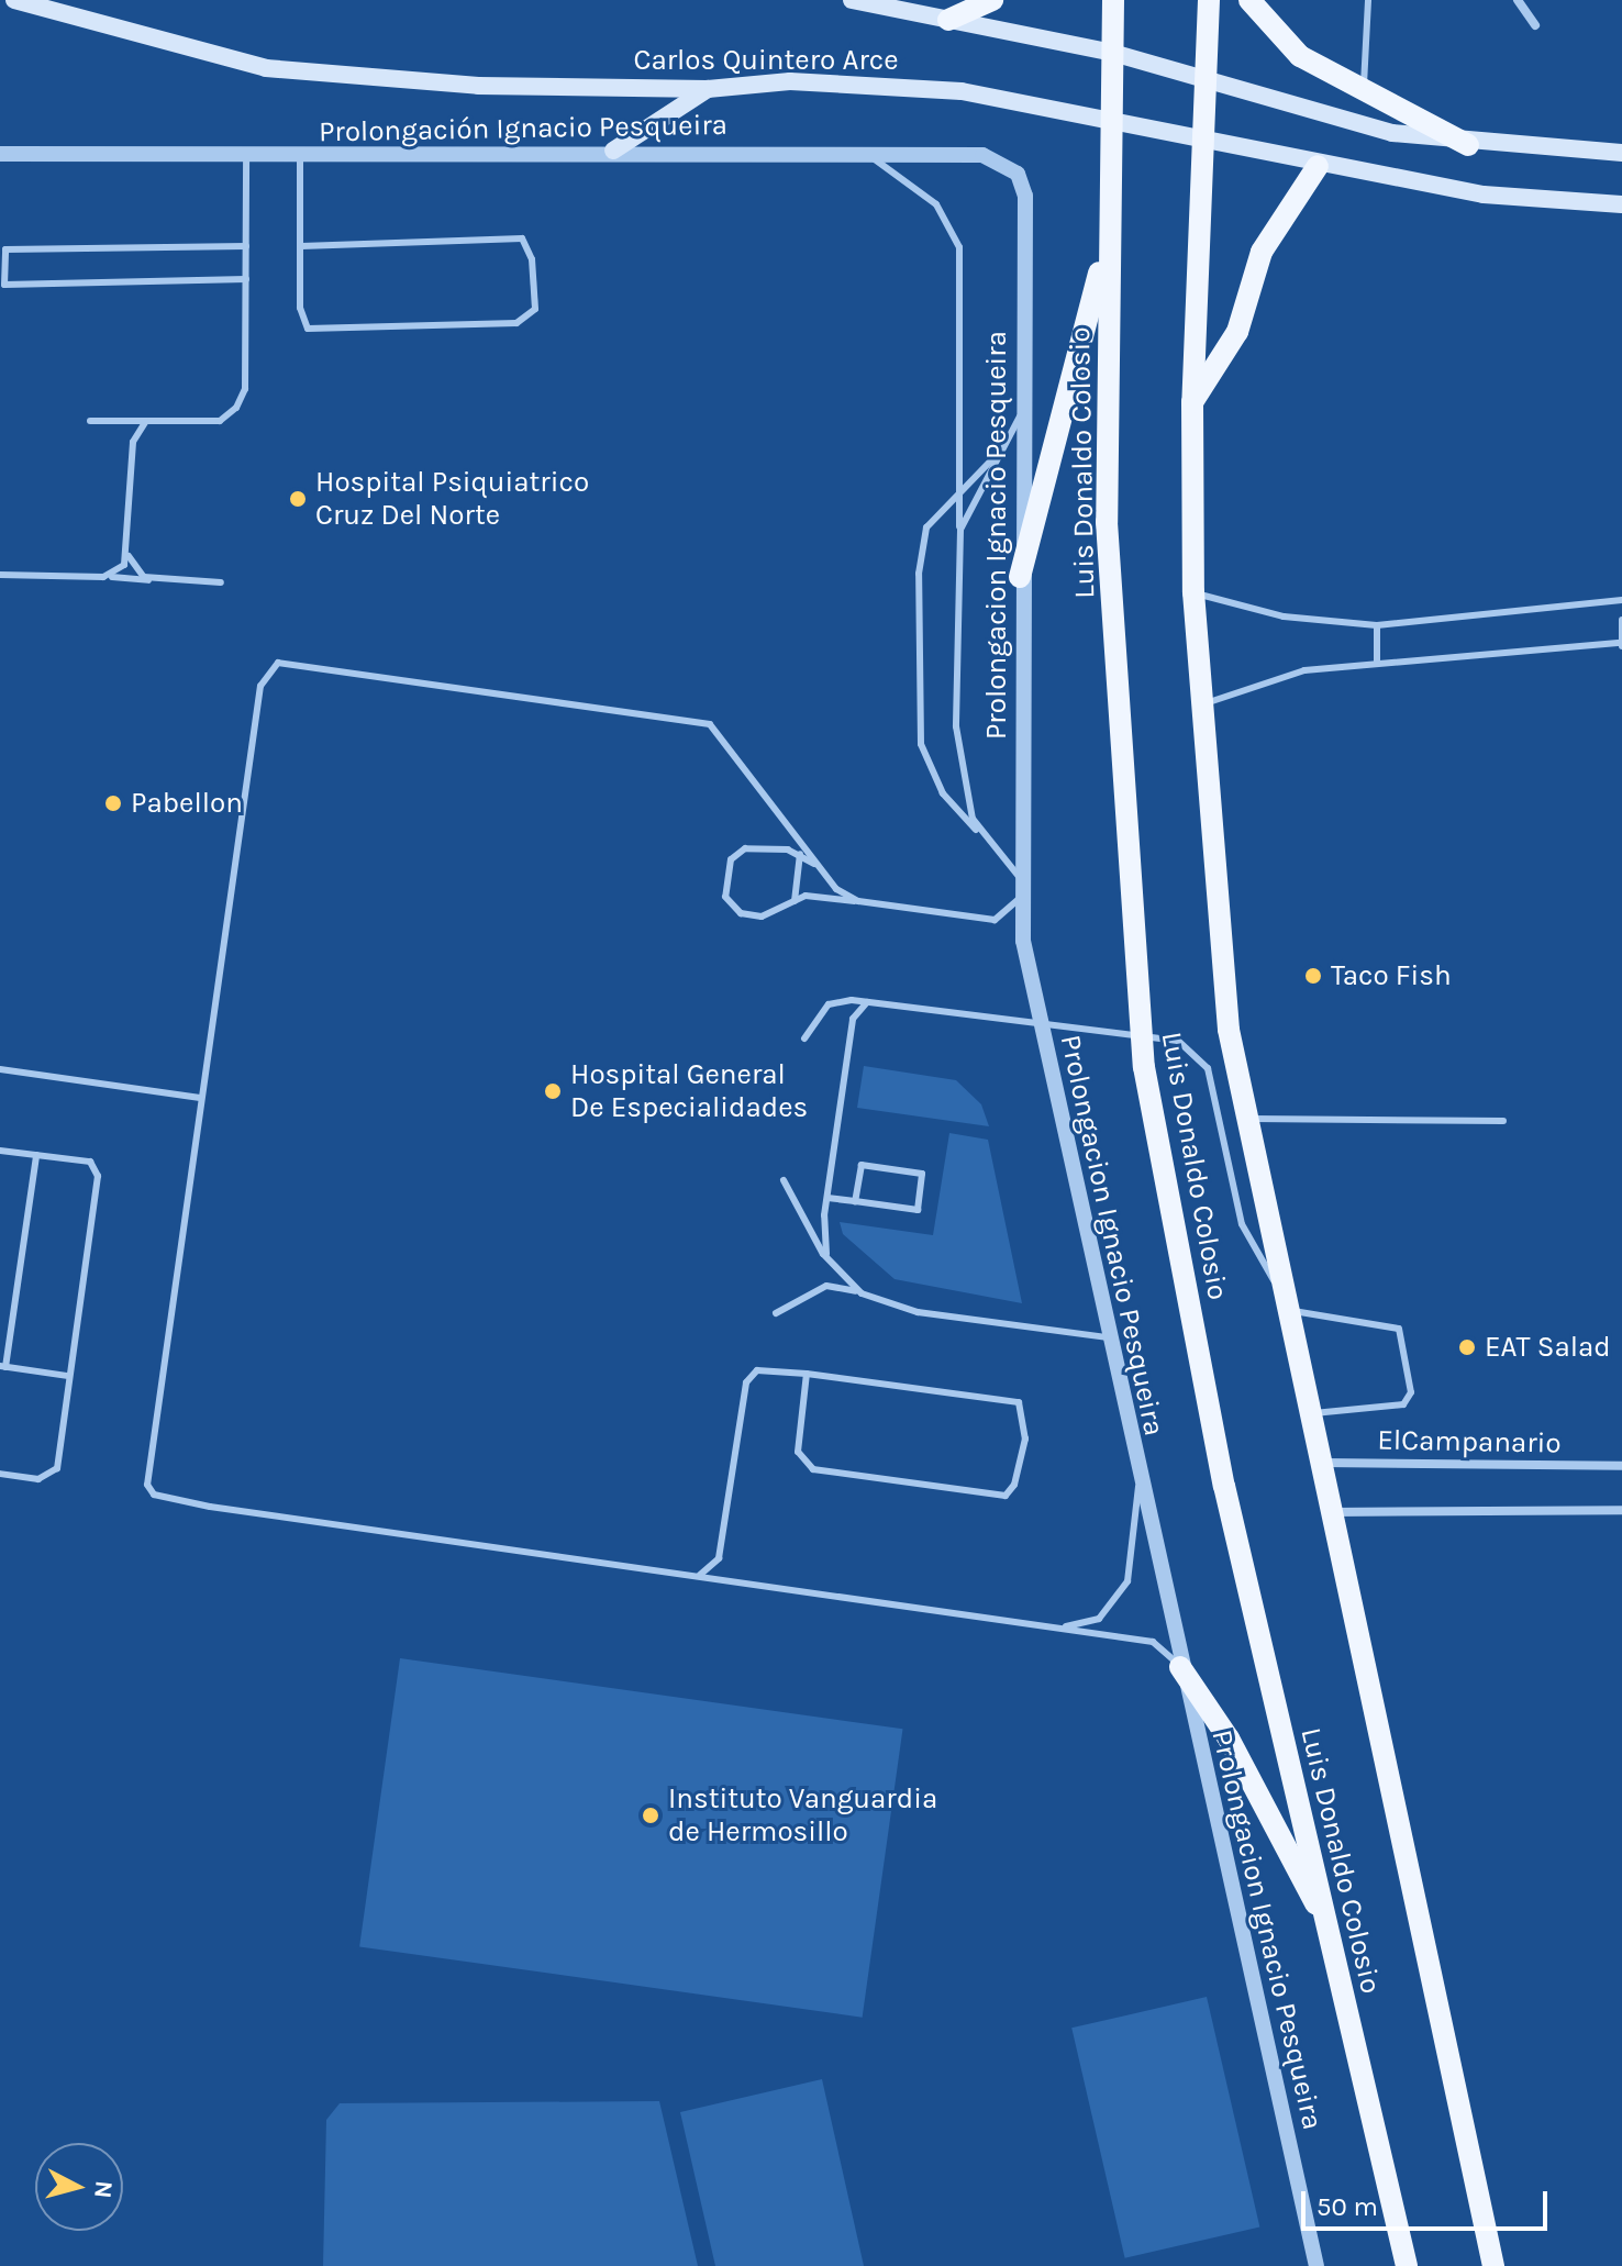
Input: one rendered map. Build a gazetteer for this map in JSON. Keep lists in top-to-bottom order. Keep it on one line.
{"streets":{"main road":["Carlos Quintero Arce","Luis Donaldo Colosio"],"street":["Prolongación Ignacio Pesqueira","Prolongacion Ignacio Pesqueira","ElCampanario"]},"crossings":[["Carlos Quintero Arce","Luis Donaldo Colosio"],["Prolongación Ignacio Pesqueira","Prolongacion Ignacio Pesqueira"],["Luis Donaldo Colosio","ElCampanario"]],"places":["Hospital Psiquiatrico Cruz Del Norte","Pabellon","Taco Fish","Hospital General De Especialidades","EAT Salad","Instituto Vanguardia de Hermosillo"],"scale_bar":"50 m","north":"right"}
